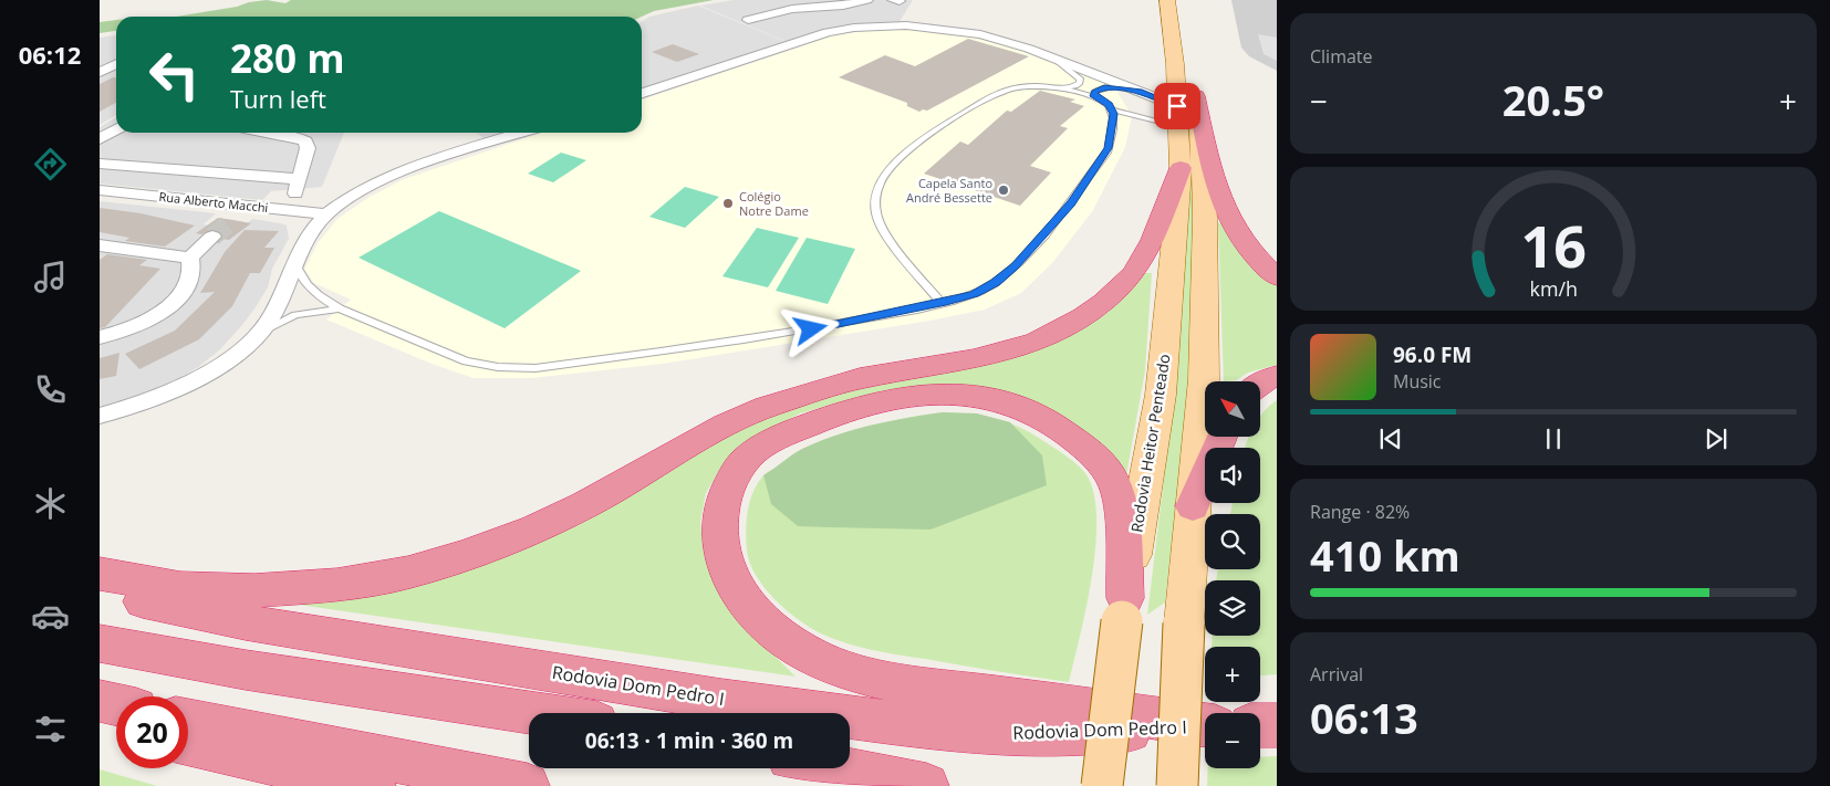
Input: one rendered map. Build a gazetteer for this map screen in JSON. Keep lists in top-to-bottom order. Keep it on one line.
{"streets":{"highway":["Rodovia Dom Pedro I"],"main road":["Rodovia Heitor Penteado"],"street":["Rua Alberto Macchi"]},"places":["Capela Santo André Bessette","Colégio Notre Dame"],"north":"top left","page":{"tabs":"06:12","tile":["Climate",["Range · 82%","410 km"],["Arrival","06:13"]],"turn":["280 m","Turn left"],"heat":["−","20.5°","+"],"song":["96.0 FM","Music"],"map_buttons":["+","−"],"limit":"20","trip":"06:13 · 1 min · 360 m","gauge":["16","km/h"]}}
